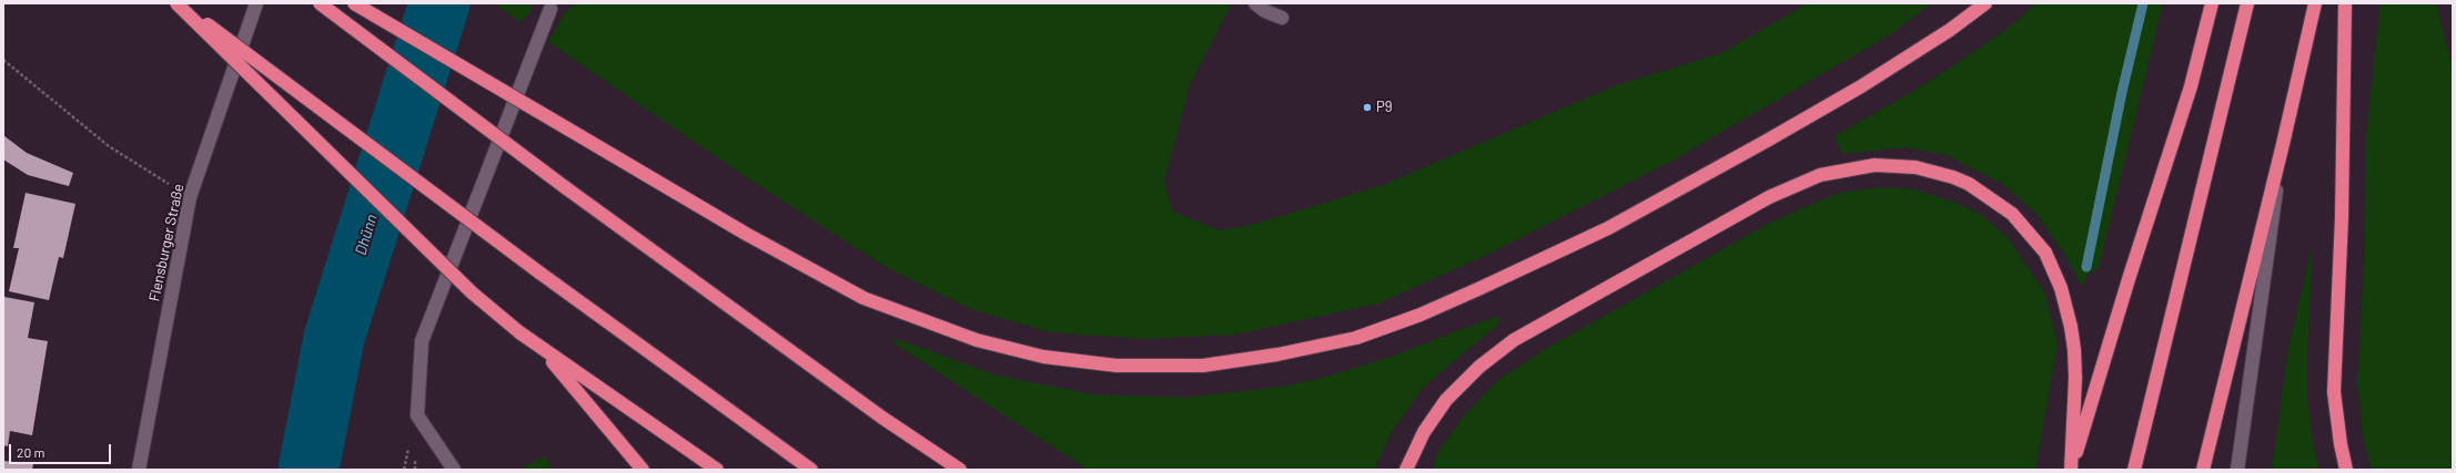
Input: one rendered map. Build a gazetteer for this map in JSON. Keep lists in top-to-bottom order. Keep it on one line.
{"streets":{"street":["Flensburger Straße"]},"water":["Dhünn"],"places":["P9"],"scale_bar":"20 m"}
